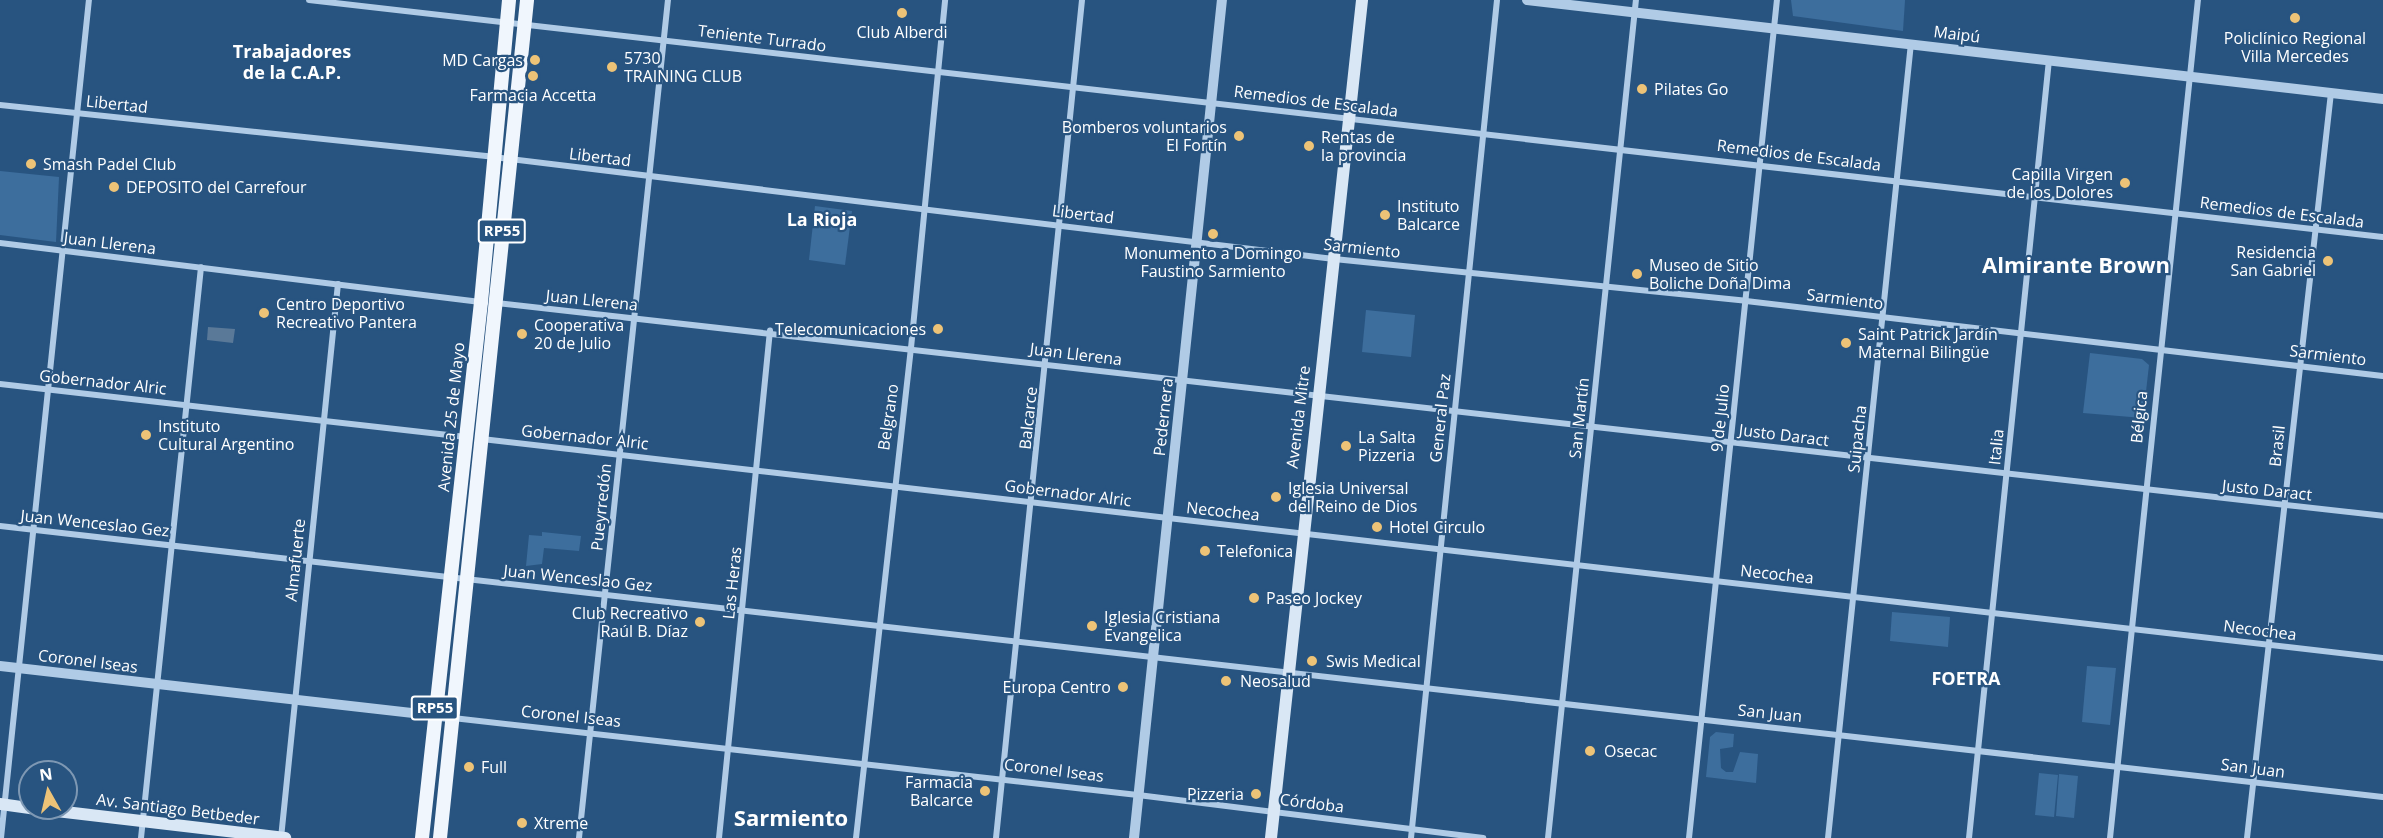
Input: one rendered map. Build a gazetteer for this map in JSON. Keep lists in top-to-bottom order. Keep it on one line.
{"streets":{"main road":["RP55","Avenida 25 de Mayo","Avenida Mitre","Av. Santiago Betbeder"],"street":["Maipú","Teniente Turrado","Remedios de Escalada","Libertad","Juan Llerena","Sarmiento","Gobernador Alric","Belgrano","Pedernera","Bélgica","Balcarce","General Paz","San Martín","9 de Julio","Justo Daract","Suipacha","Brasil","Italia","Pueyrredón","Necochea","Juan Wenceslao Gez","Almafuerte","Las Heras","Coronel Iseas","San Juan","Córdoba"]},"crossings":[["Maipú","Bélgica"],["Maipú","San Martín"],["Maipú","9 de Julio"],["Maipú","Suipacha"],["Maipú","Brasil"],["Maipú","Italia"],["Teniente Turrado","Remedios de Escalada"],["Teniente Turrado","Avenida 25 de Mayo"],["Teniente Turrado","Belgrano"],["Teniente Turrado","Pedernera"],["Teniente Turrado","Balcarce"],["Teniente Turrado","Pueyrredón"],["Remedios de Escalada","Pedernera"],["Remedios de Escalada","Avenida Mitre"],["Remedios de Escalada","Bélgica"],["Remedios de Escalada","General Paz"],["Remedios de Escalada","San Martín"],["Remedios de Escalada","9 de Julio"],["Remedios de Escalada","Suipacha"],["Remedios de Escalada","Brasil"],["Remedios de Escalada","Italia"],["Libertad","Sarmiento"],["Libertad","Avenida 25 de Mayo"],["Libertad","Belgrano"],["Libertad","Pedernera"],["Libertad","Balcarce"],["Libertad","Pueyrredón"],["Juan Llerena","Avenida 25 de Mayo"],["Juan Llerena","Belgrano"],["Juan Llerena","Pedernera"],["Juan Llerena","Balcarce"],["Juan Llerena","Justo Daract"],["Juan Llerena","Pueyrredón"],["Juan Llerena","Almafuerte"],["Juan Llerena","Las Heras"],["Sarmiento","Pedernera"],["Sarmiento","Avenida Mitre"],["Sarmiento","Bélgica"],["Sarmiento","General Paz"],["Sarmiento","San Martín"],["Sarmiento","9 de Julio"],["Sarmiento","Suipacha"],["Sarmiento","Brasil"],["Sarmiento","Italia"],["Gobernador Alric","Avenida 25 de Mayo"],["Gobernador Alric","Belgrano"],["Gobernador Alric","Pedernera"],["Gobernador Alric","Balcarce"],["Gobernador Alric","Pueyrredón"],["Gobernador Alric","Necochea"],["Gobernador Alric","Almafuerte"],["Gobernador Alric","Las Heras"],["Avenida 25 de Mayo","Juan Wenceslao Gez"],["Avenida 25 de Mayo","Coronel Iseas"],["Belgrano","Juan Wenceslao Gez"],["Belgrano","Coronel Iseas"],["Pedernera","Justo Daract"],["Pedernera","Necochea"],["Pedernera","Juan Wenceslao Gez"],["Pedernera","Coronel Iseas"],["Pedernera","San Juan"],["Pedernera","Córdoba"],["Avenida Mitre","Justo Daract"],["Avenida Mitre","Necochea"],["Avenida Mitre","San Juan"],["Avenida Mitre","Córdoba"],["Bélgica","Justo Daract"],["Bélgica","Necochea"],["Bélgica","San Juan"],["Balcarce","Juan Wenceslao Gez"],["Balcarce","Coronel Iseas"],["General Paz","Justo Daract"],["General Paz","Necochea"],["General Paz","San Juan"],["General Paz","Córdoba"],["San Martín","Justo Daract"],["San Martín","Necochea"],["San Martín","San Juan"],["9 de Julio","Justo Daract"],["9 de Julio","Necochea"],["9 de Julio","San Juan"],["Justo Daract","Suipacha"],["Justo Daract","Brasil"],["Justo Daract","Italia"],["Suipacha","Necochea"],["Suipacha","San Juan"],["Brasil","Necochea"],["Brasil","San Juan"],["Italia","Necochea"],["Italia","San Juan"],["Pueyrredón","Juan Wenceslao Gez"],["Pueyrredón","Coronel Iseas"],["Juan Wenceslao Gez","Almafuerte"],["Juan Wenceslao Gez","Las Heras"],["Juan Wenceslao Gez","San Juan"],["Almafuerte","Coronel Iseas"],["Almafuerte","Av. Santiago Betbeder"],["Las Heras","Coronel Iseas"],["Coronel Iseas","Córdoba"]],"districts":["Trabajadores de la C.A.P.","La Rioja","Almirante Brown","FOETRA","Sarmiento"],"places":["Club Alberdi","Policlínico Regional Villa Mercedes","MD Cargas","5730 TRAINING CLUB","Farmacia Accetta","Pilates Go","Bomberos voluntarios El Fortín","Rentas de la provincia","Smash Padel Club","Capilla Virgen de los Dolores","DEPOSITO del Carrefour","Instituto Balcarce","Monumento a Domingo Faustino Sarmiento","Residencia San Gabriel","Museo de Sitio Boliche Doña Dima","Centro Deportivo Recreativo Pantera","Telecomunicaciones","Cooperativa 20 de Julio","Saint Patrick Jardín Maternal Bilingüe","Instituto Cultural Argentino","La Salta Pizzeria","Iglesia Universal del Reino de Dios","Hotel Circulo","Telefonica","Paseo Jockey","Club Recreativo Raúl B. Díaz","Iglesia Cristiana Evangelica","Swis Medical","Neosalud","Europa Centro","Osecac","Full","Farmacia Balcarce","Pizzeria","Xtreme"],"north":"top"}
